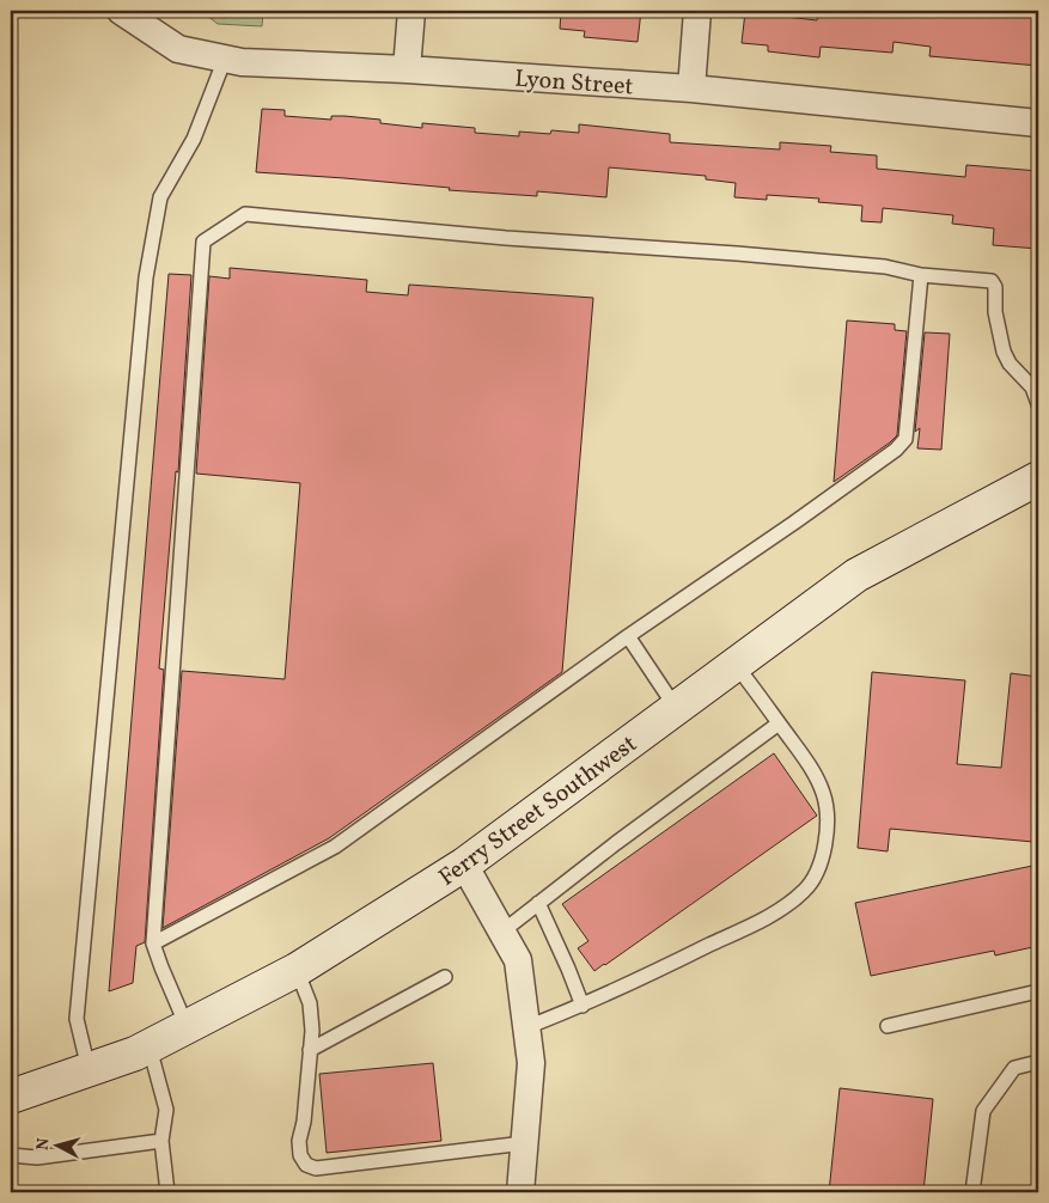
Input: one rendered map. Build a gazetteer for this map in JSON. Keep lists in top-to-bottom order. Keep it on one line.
{"streets":{"street":["Lyon Street","Ferry Street Southwest"]},"north":"left"}
